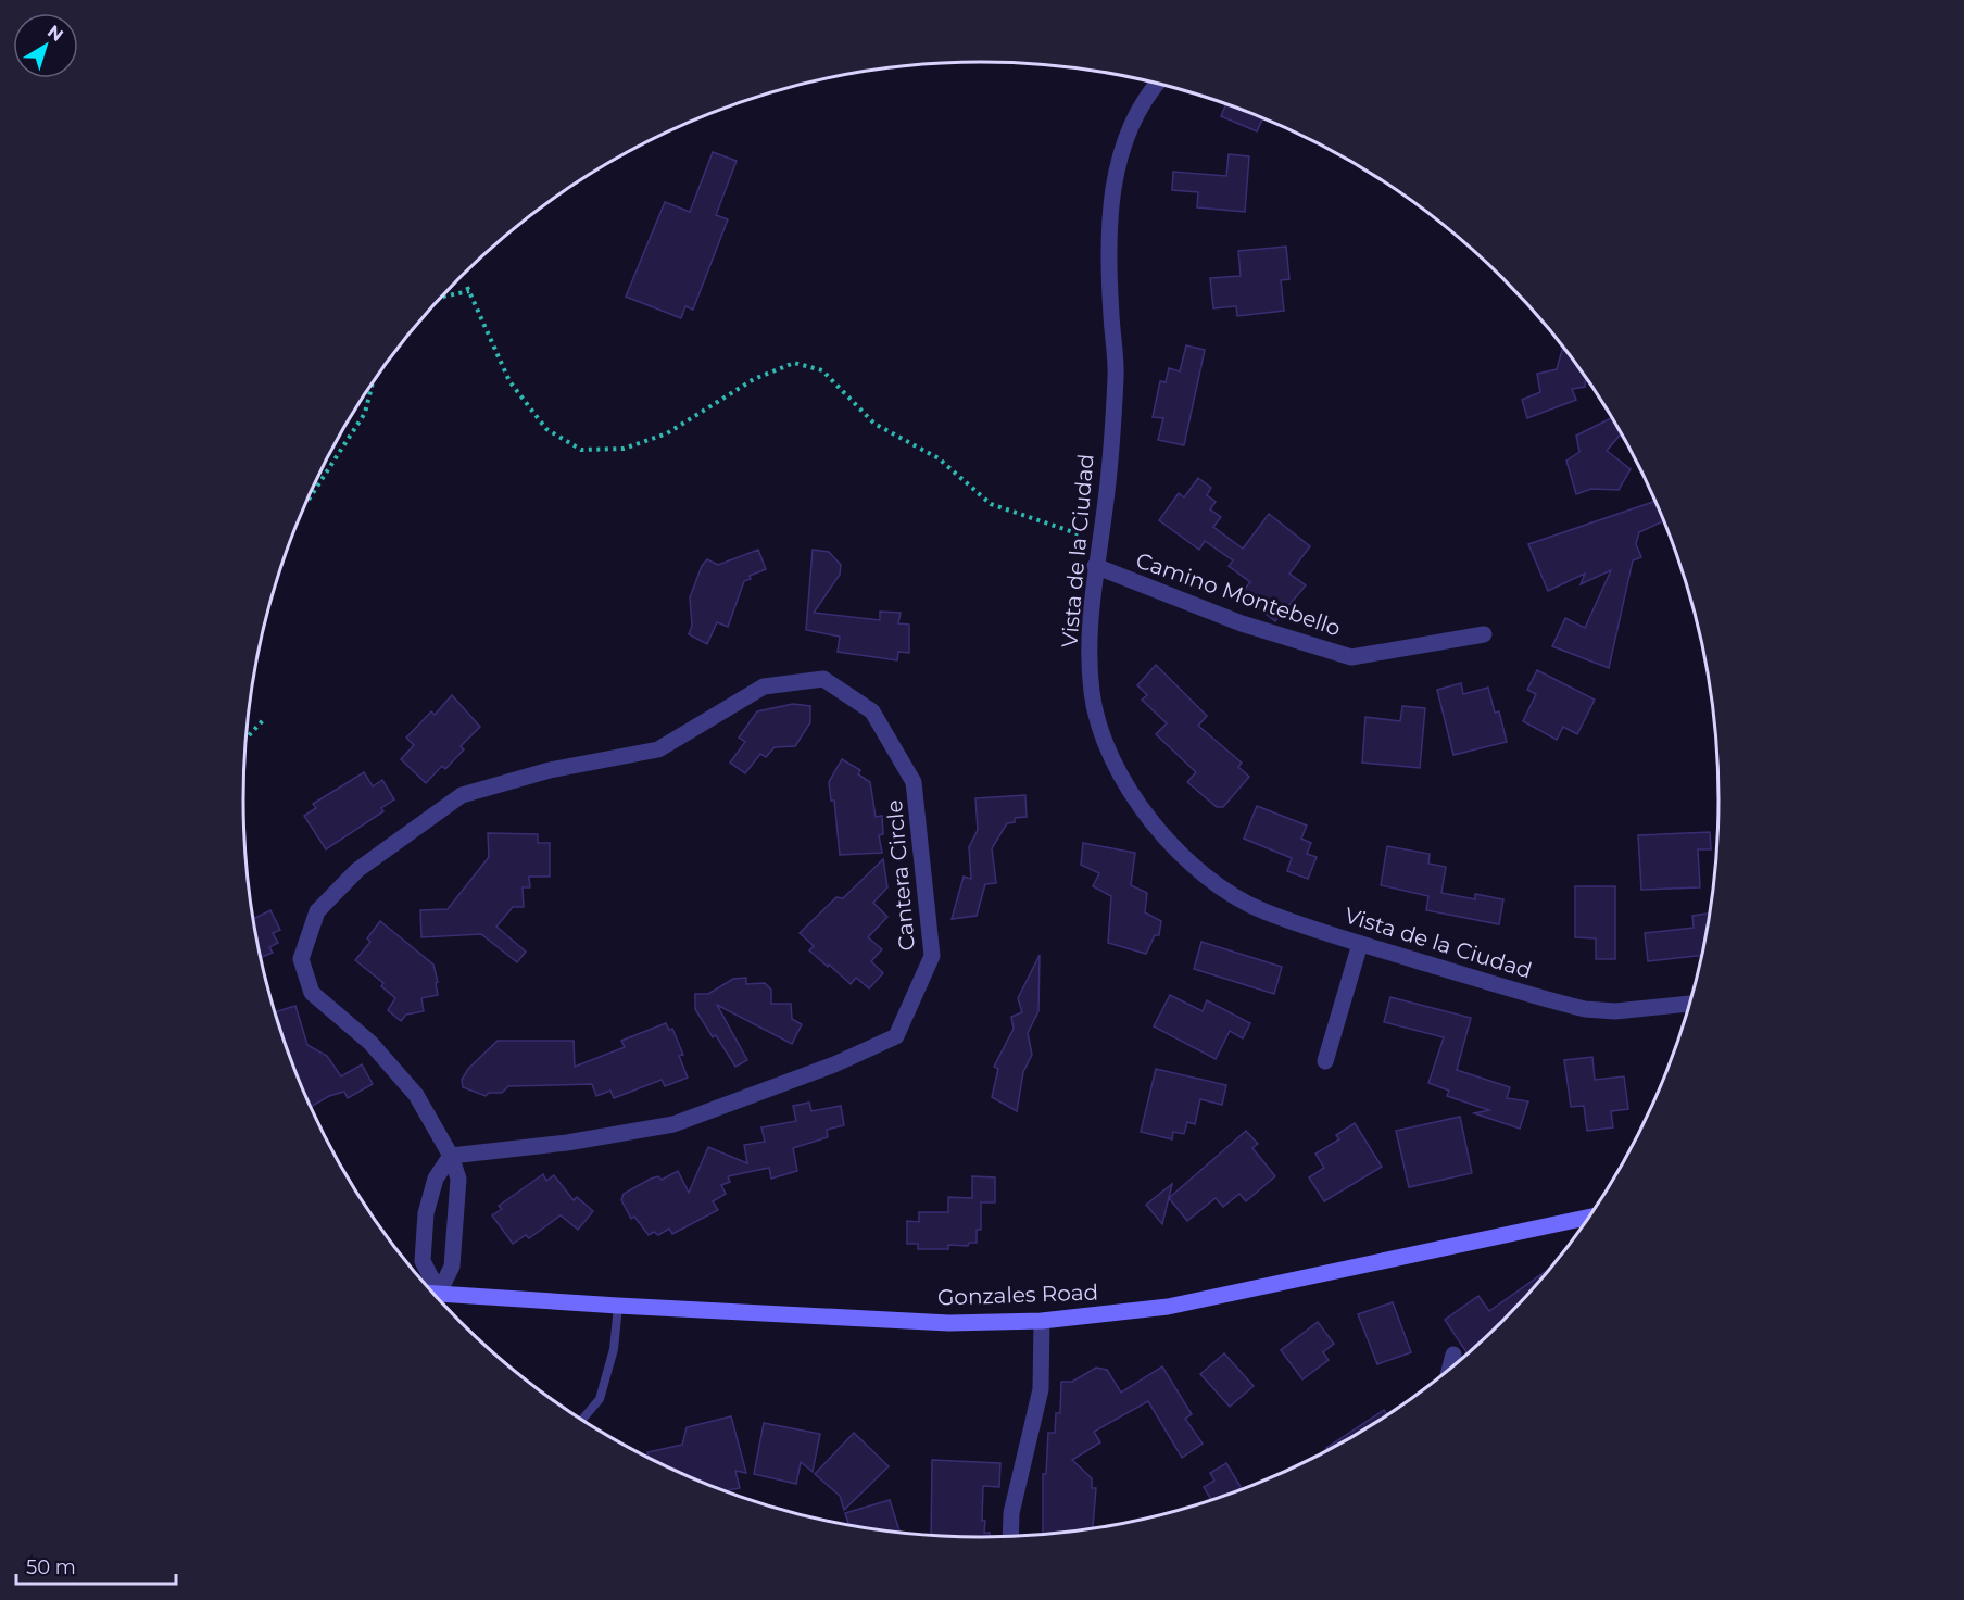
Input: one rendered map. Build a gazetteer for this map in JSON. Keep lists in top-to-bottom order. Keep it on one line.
{"streets":{"street":["Vista de la Ciudad","Camino Montebello","Cantera Circle","Gonzales Road"]},"crossings":[["Vista de la Ciudad","Camino Montebello"],["Cantera Circle","Gonzales Road"]],"scale_bar":"50 m","north":"top right"}
